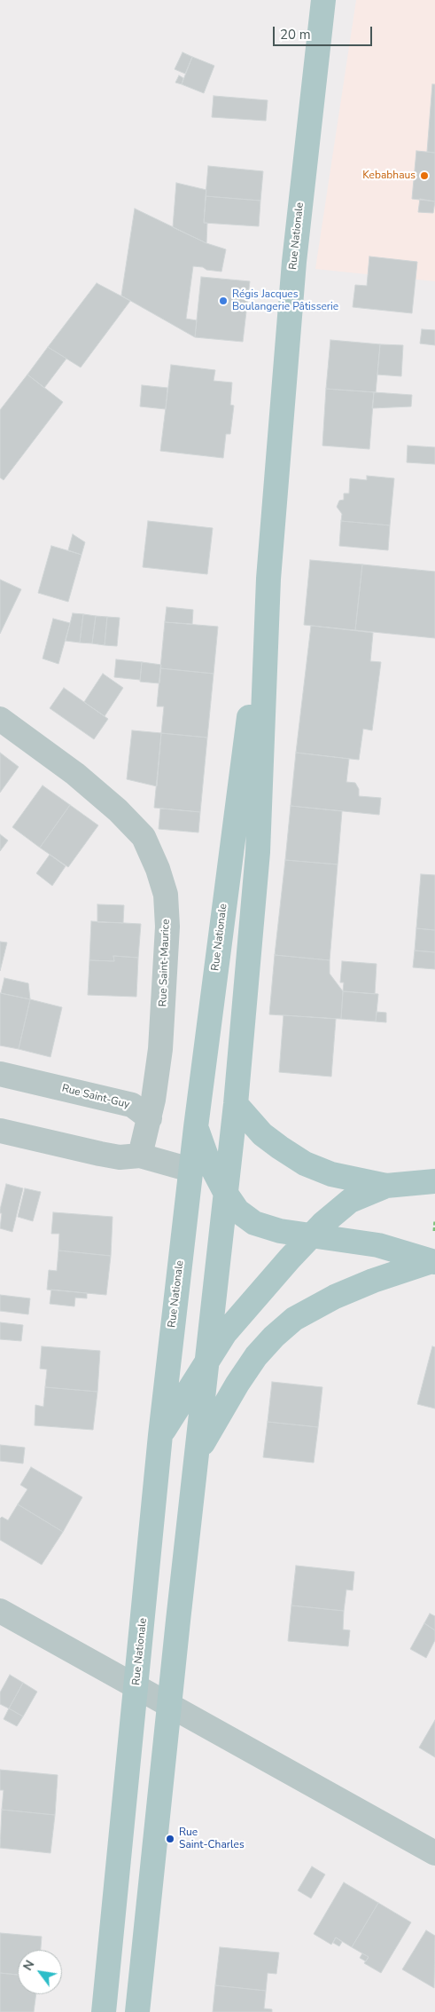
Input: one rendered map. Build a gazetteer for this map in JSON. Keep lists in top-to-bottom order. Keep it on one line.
{"streets":{"main road":["Rue Nationale"],"street":["Rue Saint-Maurice","Rue Saint-Guy"]},"crossings":[["Rue Saint-Maurice","Rue Saint-Guy"]],"places":["Kebabhaus","Régis Jacques Boulangerie Pâtisserie","Rue Saint-Charles"],"scale_bar":"20 m","north":"top left"}
